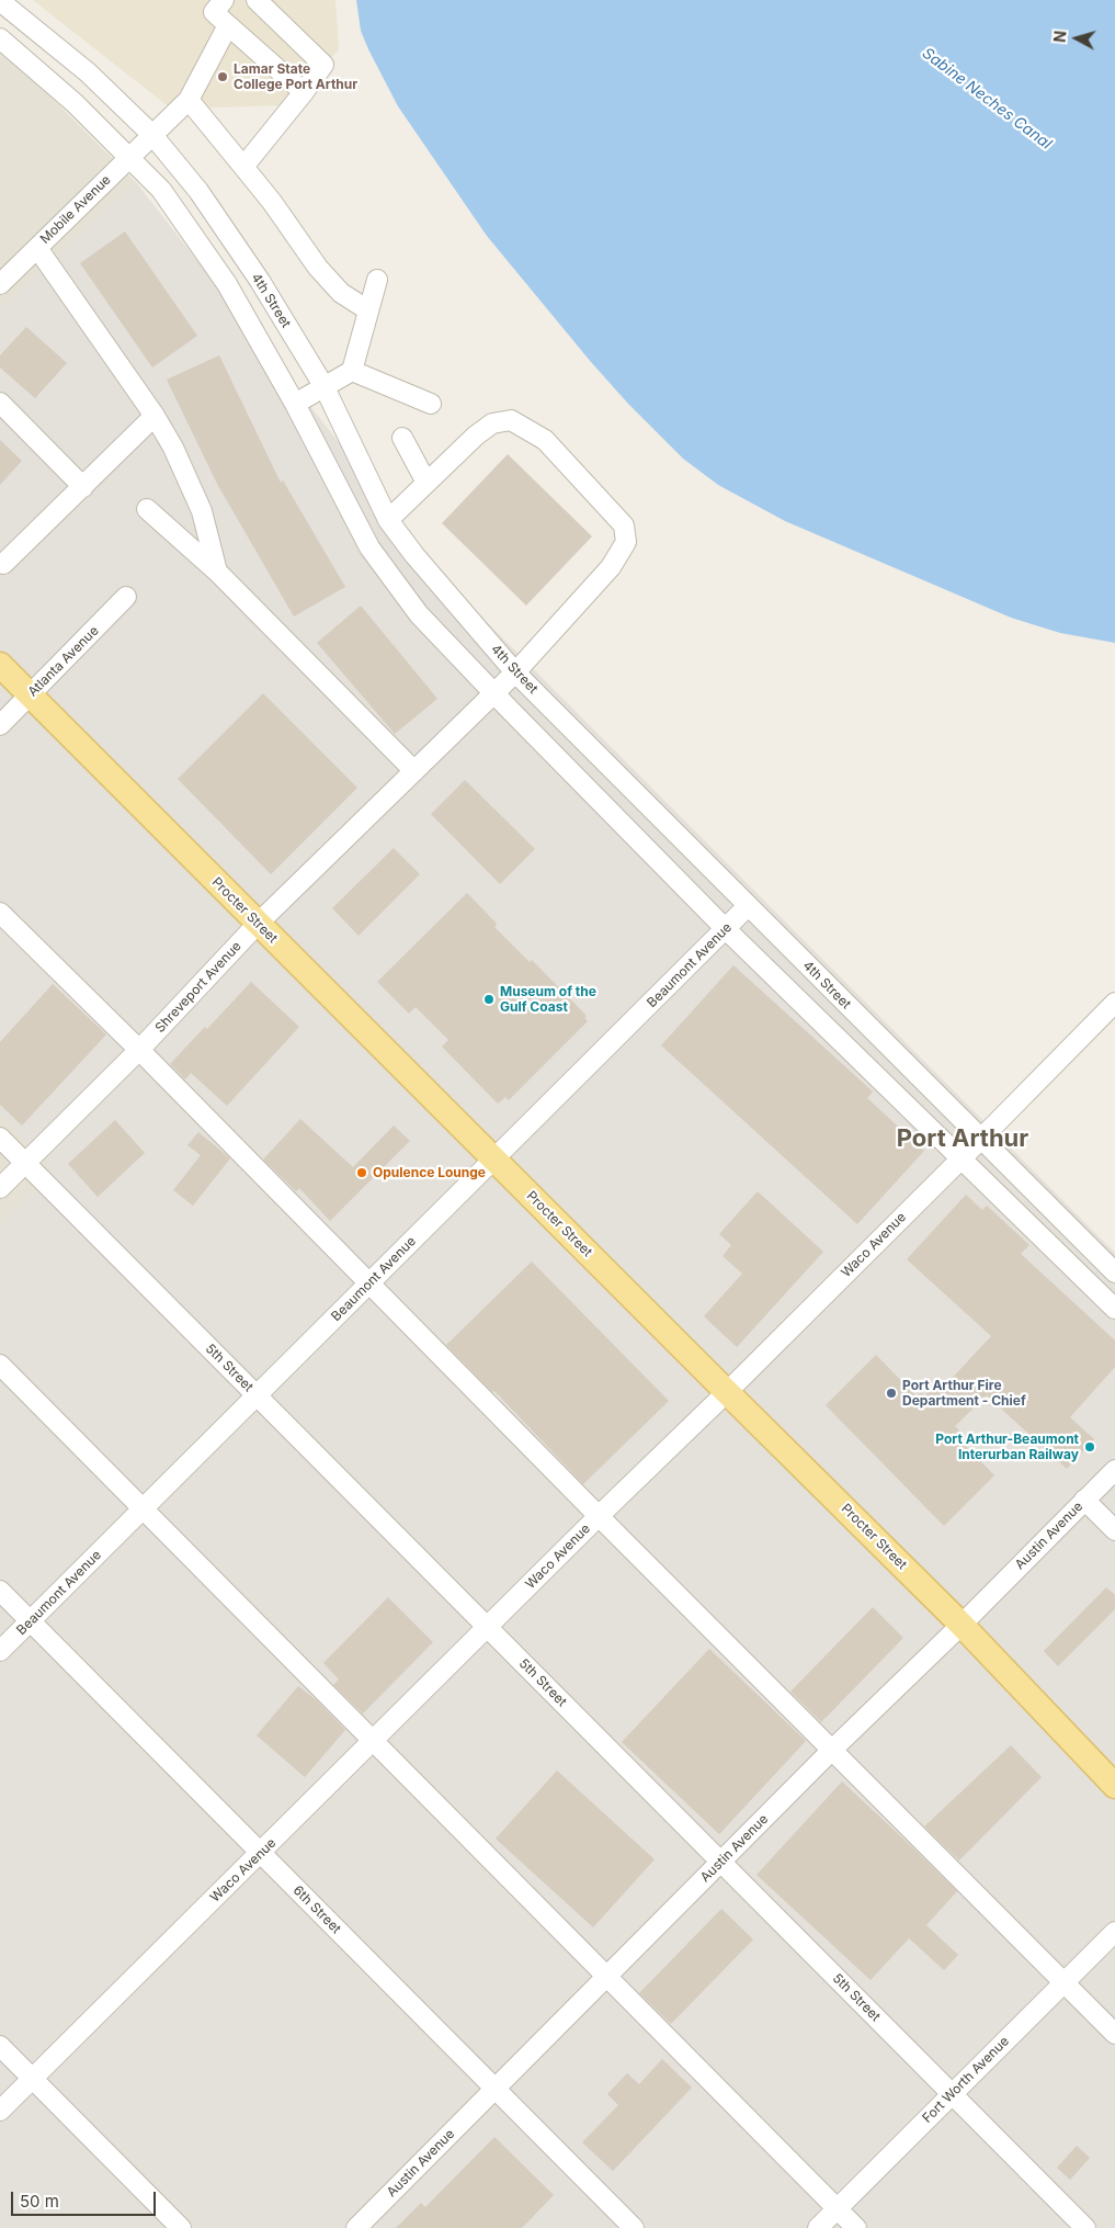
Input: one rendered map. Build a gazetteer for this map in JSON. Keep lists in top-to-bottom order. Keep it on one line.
{"streets":{"main road":["Procter Street"],"street":["Mobile Avenue","4th Street","Atlanta Avenue","Beaumont Avenue","Shreveport Avenue","Waco Avenue","5th Street","Austin Avenue","6th Street","Fort Worth Avenue"]},"crossings":[["Mobile Avenue","4th Street"],["4th Street","Beaumont Avenue"],["4th Street","Shreveport Avenue"],["4th Street","Waco Avenue"],["Atlanta Avenue","Procter Street"],["Procter Street","Beaumont Avenue"],["Procter Street","Shreveport Avenue"],["Procter Street","Waco Avenue"],["Procter Street","Austin Avenue"],["Beaumont Avenue","5th Street"],["Beaumont Avenue","6th Street"],["Shreveport Avenue","5th Street"],["Waco Avenue","5th Street"],["Waco Avenue","6th Street"],["5th Street","Austin Avenue"],["5th Street","Fort Worth Avenue"],["Austin Avenue","6th Street"]],"districts":["Port Arthur"],"water":["Sabine Neches Canal"],"places":["Lamar State College Port Arthur","Museum of the Gulf Coast","Opulence Lounge","Port Arthur Fire Department - Chief","Port Arthur-Beaumont Interurban Railway"],"scale_bar":"50 m","north":"left"}
